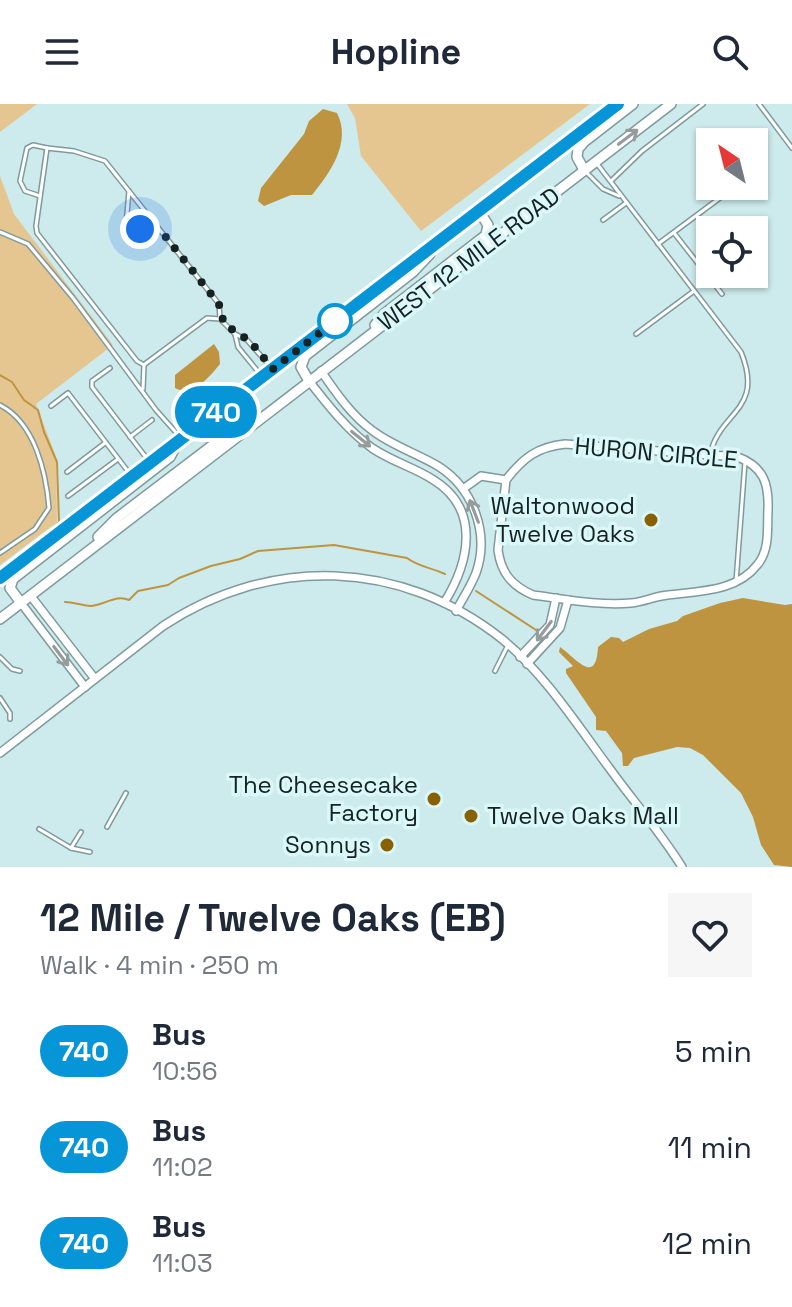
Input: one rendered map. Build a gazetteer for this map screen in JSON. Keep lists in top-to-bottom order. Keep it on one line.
{"streets":{"main road":["WEST 12 MILE ROAD"],"street":["HURON CIRCLE"]},"places":["Waltonwood Twelve Oaks","The Cheesecake Factory","Twelve Oaks Mall","Sonnys"],"lines":["bus line 740"],"north":"top left","page":{"header":"Hopline","on_map":"740","heading":["12 Mile / Twelve Oaks (EB)","Walk · 4 min · 250 m"],"list":[{"mark":"740","name":"Bus","note":"10:56","value":"5 min"},{"mark":"740","name":"Bus","note":"11:02","value":"11 min"},{"mark":"740","name":"Bus","note":"11:03","value":"12 min"}]}}
